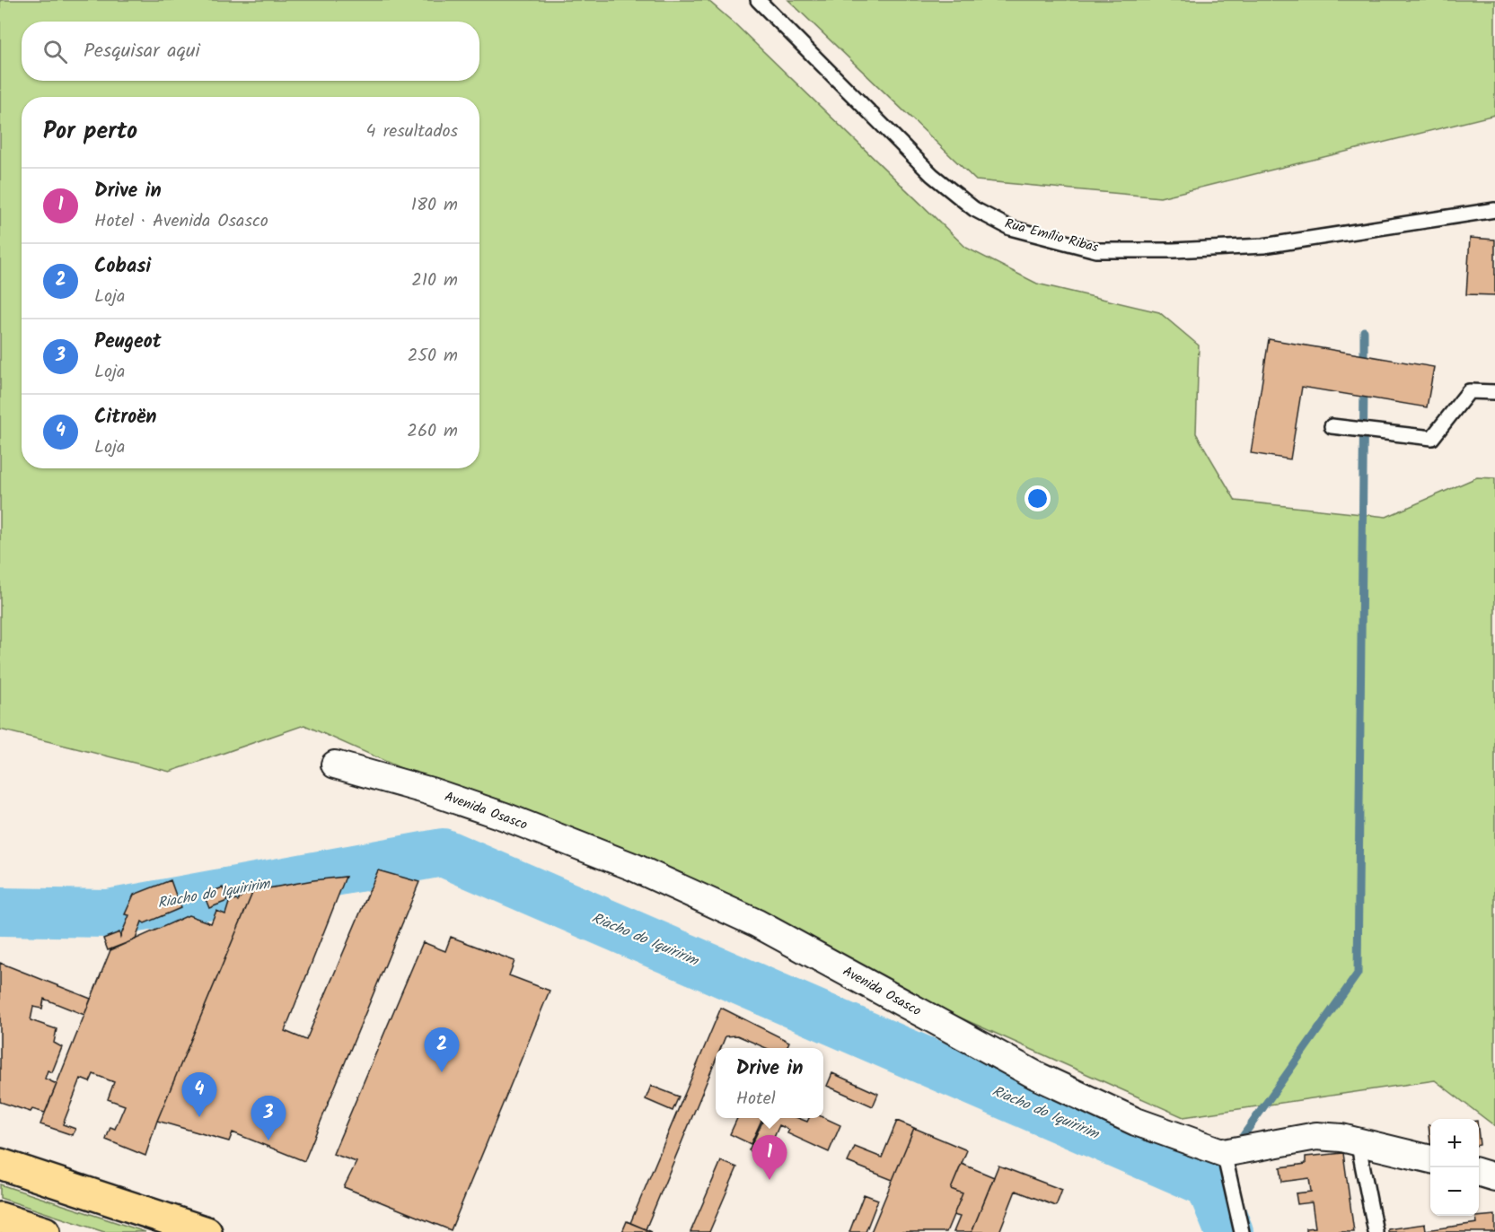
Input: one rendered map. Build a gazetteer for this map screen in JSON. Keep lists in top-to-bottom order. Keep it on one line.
{"streets":{"street":["Avenida Osasco"],"lane":["Rua Emílio Ribas"]},"water":["Riacho do Iquiririm"],"page":{"search":"Pesquisar aqui","heading":["Por perto","4 resultados"],"list":[{"mark":"1","name":"Drive in","note":"Hotel · Avenida Osasco","value":"180 m"},{"mark":"2","name":"Cobasi","note":"Loja","value":"210 m"},{"mark":"3","name":"Peugeot","note":"Loja","value":"250 m"},{"mark":"4","name":"Citroën","note":"Loja","value":"260 m"}],"pins":["2","4","3","1"],"popup":["Drive in","Hotel"],"map_buttons":["+","−"]}}
